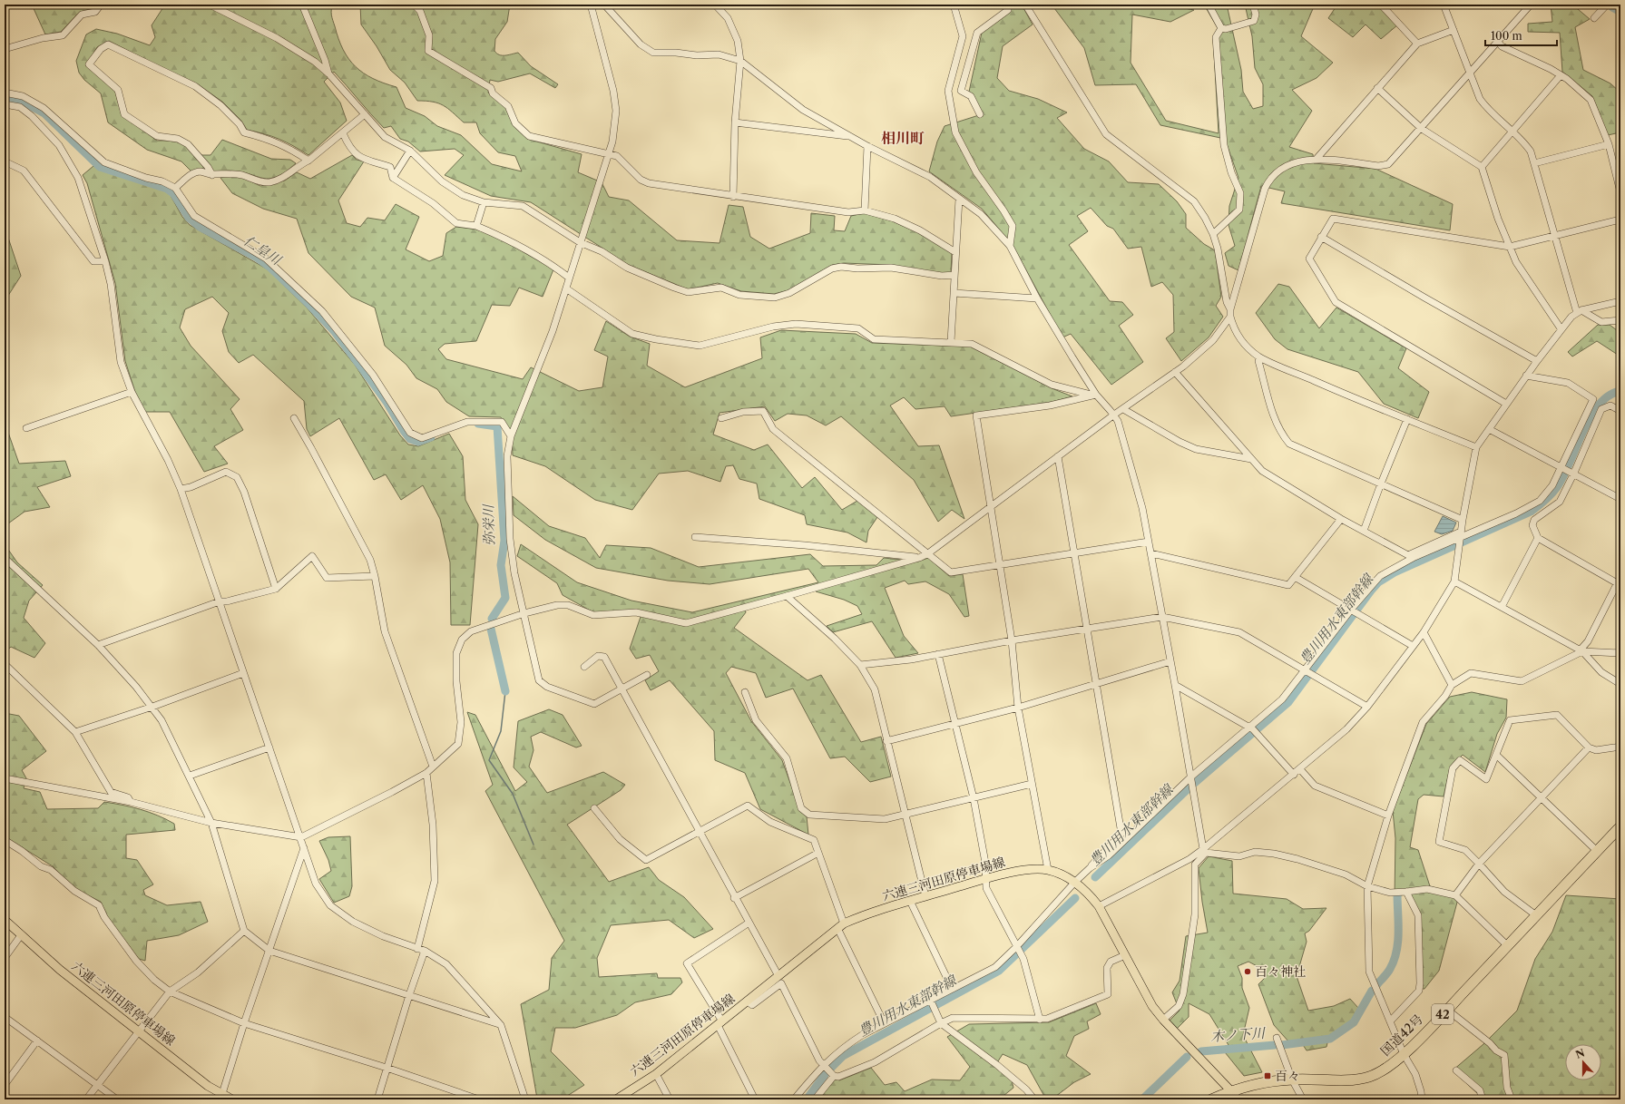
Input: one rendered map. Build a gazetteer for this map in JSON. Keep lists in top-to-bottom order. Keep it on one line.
{"streets":{"highway":["42","国道42号"],"main road":["六連三河田原停車場線"]},"crossings":[["六連三河田原停車場線","国道42号"]],"districts":["相川町"],"water":["仁皇川","弥栄川","豊川用水東部幹線","木ノ下川"],"places":{"other":["百々神社"],"transit":["百々"]},"scale_bar":"100 m","north":"top"}
